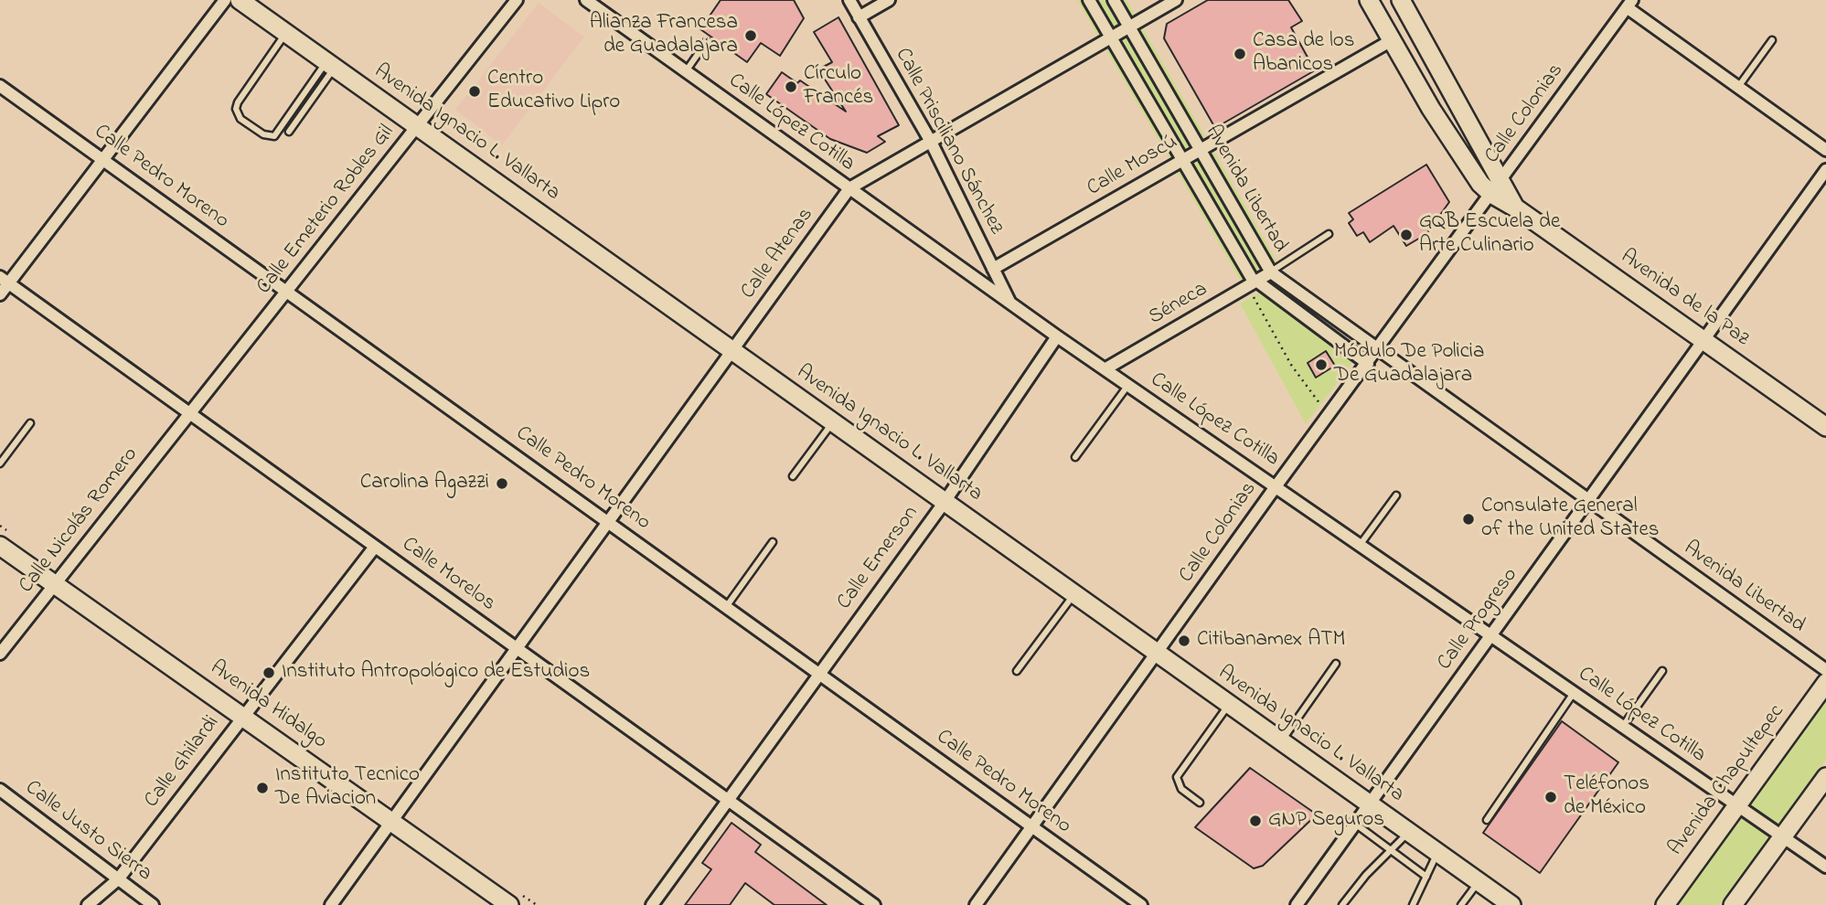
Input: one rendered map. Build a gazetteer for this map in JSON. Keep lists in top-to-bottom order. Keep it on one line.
{"streets":{"main road":["Avenida Ignacio L. Vallarta","Avenida de la Paz","Avenida Hidalgo","Avenida Chapultepec"],"street":["Calle Colonias","Calle López Cotilla","Calle Prisciliano Sánchez","Calle Moscú","Calle Pedro Moreno","Avenida Libertad","Calle Emeterio Robles Gil","Calle Atenas","Séneca","Calle Nicolás Romero","Calle Emerson","Calle Morelos","Calle Progreso","Calle Ghilardi","Calle Justo Sierra"]},"crossings":[["Calle Colonias","Calle López Cotilla"],["Calle Colonias","Avenida Ignacio L. Vallarta"],["Calle Colonias","Calle Pedro Moreno"],["Calle Colonias","Avenida Libertad"],["Calle Colonias","Avenida de la Paz"],["Calle López Cotilla","Calle Prisciliano Sánchez"],["Calle López Cotilla","Calle Atenas"],["Calle López Cotilla","Séneca"],["Calle López Cotilla","Calle Emerson"],["Calle López Cotilla","Calle Progreso"],["Calle López Cotilla","Avenida Chapultepec"],["Avenida Ignacio L. Vallarta","Calle Emeterio Robles Gil"],["Avenida Ignacio L. Vallarta","Calle Atenas"],["Avenida Ignacio L. Vallarta","Calle Emerson"],["Avenida Ignacio L. Vallarta","Calle Progreso"],["Calle Prisciliano Sánchez","Calle Moscú"],["Calle Prisciliano Sánchez","Calle Atenas"],["Calle Moscú","Avenida Libertad"],["Calle Moscú","Avenida de la Paz"],["Calle Pedro Moreno","Calle Emeterio Robles Gil"],["Calle Pedro Moreno","Calle Atenas"],["Calle Pedro Moreno","Calle Emerson"],["Avenida Libertad","Calle Atenas"],["Avenida Libertad","Séneca"],["Avenida Libertad","Calle Progreso"],["Calle Emeterio Robles Gil","Calle Nicolás Romero"],["Calle Emeterio Robles Gil","Calle Morelos"],["Calle Atenas","Calle Morelos"],["Calle Atenas","Avenida Hidalgo"],["Avenida de la Paz","Calle Progreso"],["Calle Nicolás Romero","Calle Morelos"],["Calle Nicolás Romero","Avenida Hidalgo"],["Calle Emerson","Calle Morelos"],["Calle Morelos","Calle Ghilardi"],["Avenida Hidalgo","Calle Ghilardi"],["Calle Ghilardi","Calle Justo Sierra"]],"places":["Alianza Francesa de Guadalajara","Casa de los Abanicos","Círculo Francés","Centro Educativo Lipro","GQB Escuela de Arte Culinario","Módulo De Policia De Guadalajara","Carolina Agazzi","Consulate General of the United States","Citibanamex ATM","Instituto Antropológico de Estudios","Instituto Tecnico De Aviacion","Teléfonos de México","GNP Seguros"]}
